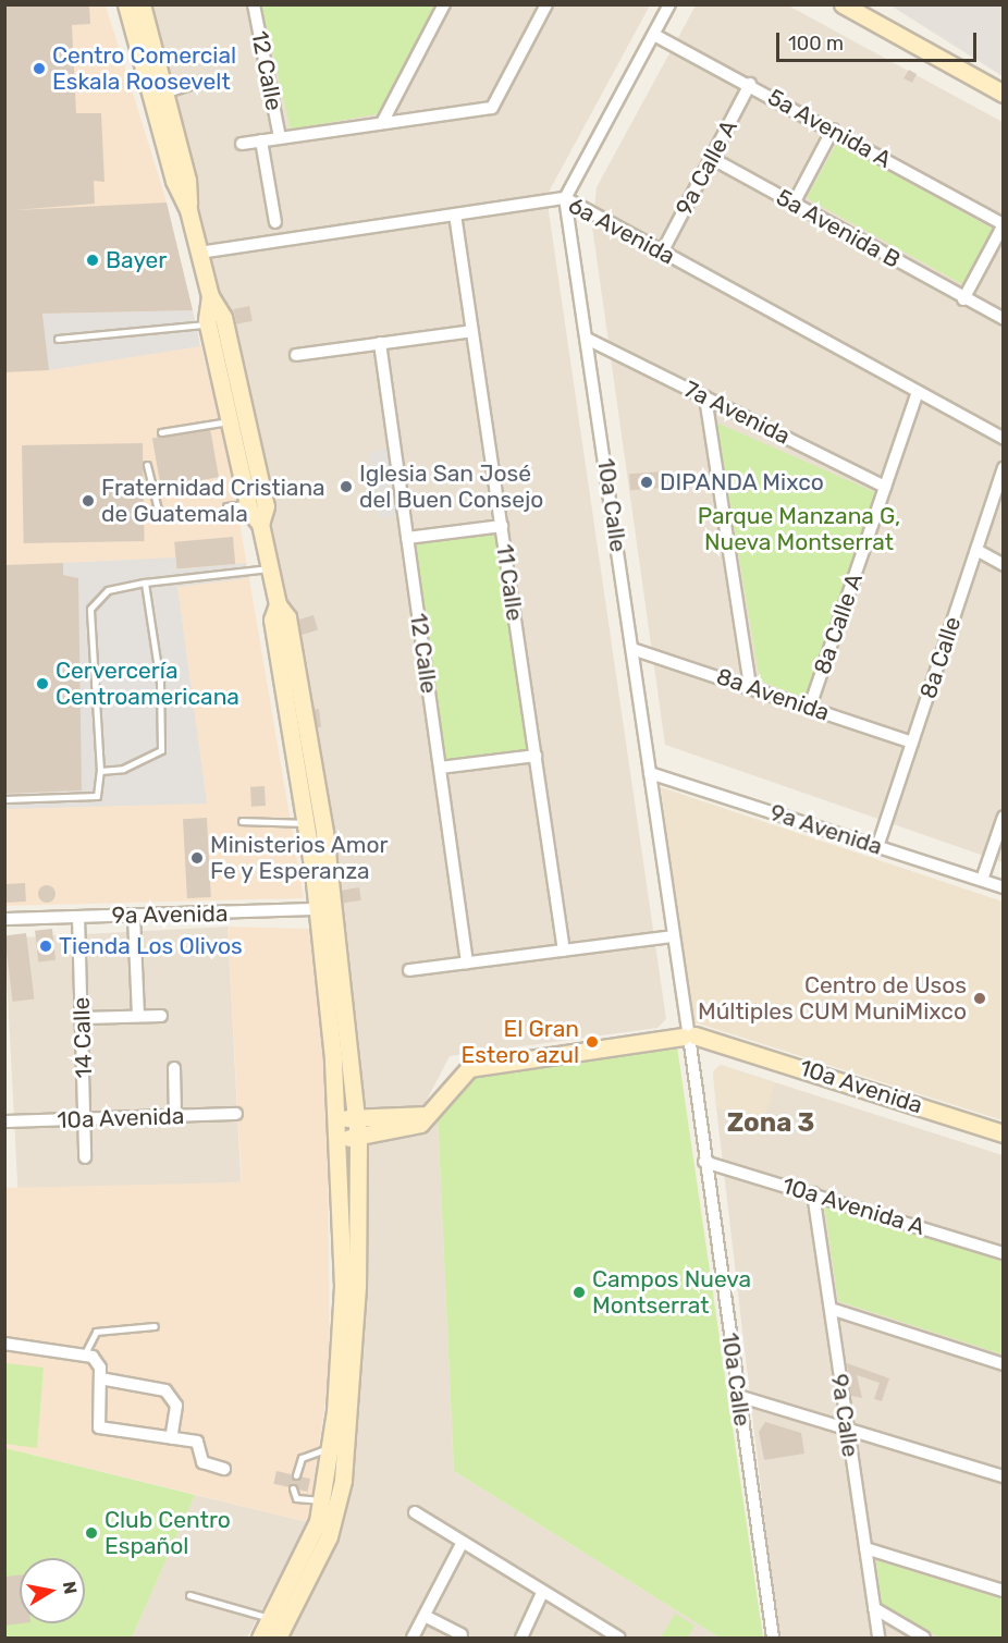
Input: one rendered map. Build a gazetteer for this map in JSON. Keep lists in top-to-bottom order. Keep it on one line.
{"streets":{"main road":["10a Avenida"],"street":["12 Calle","5a Avenida A","9a Calle A","5a Avenida B","6a Avenida","7a Avenida","10a Calle","11 Calle","8a Calle A","8a Calle","8a Avenida","9a Avenida","14 Calle","10a Avenida A","9a Calle"]},"crossings":[["5a Avenida A","9a Calle A"],["9a Calle A","5a Avenida B"],["9a Calle A","6a Avenida"],["6a Avenida","10a Calle"],["6a Avenida","11 Calle"],["6a Avenida","8a Calle A"],["7a Avenida","10a Calle"],["7a Avenida","8a Calle A"],["10a Calle","8a Avenida"],["10a Calle","9a Avenida"],["10a Calle","10a Avenida"],["10a Calle","10a Avenida A"],["8a Calle A","8a Avenida"],["8a Calle","8a Avenida"],["8a Calle","9a Avenida"],["9a Avenida","14 Calle"],["14 Calle","10a Avenida"],["10a Avenida A","9a Calle"]],"districts":["Zona 3"],"parks":["Parque Manzana G, Nueva Montserrat"],"places":["Centro Comercial Eskala Roosevelt","Bayer","DIPANDA Mixco","Iglesia San José del Buen Consejo","Fraternidad Cristiana de Guatemala","Cervercería Centroamericana","Ministerios Amor Fe y Esperanza","Tienda Los Olivos","Centro de Usos Múltiples CUM MuniMixco","El Gran Estero azul","Campos Nueva Montserrat","Club Centro Español"],"scale_bar":"100 m","north":"right"}
